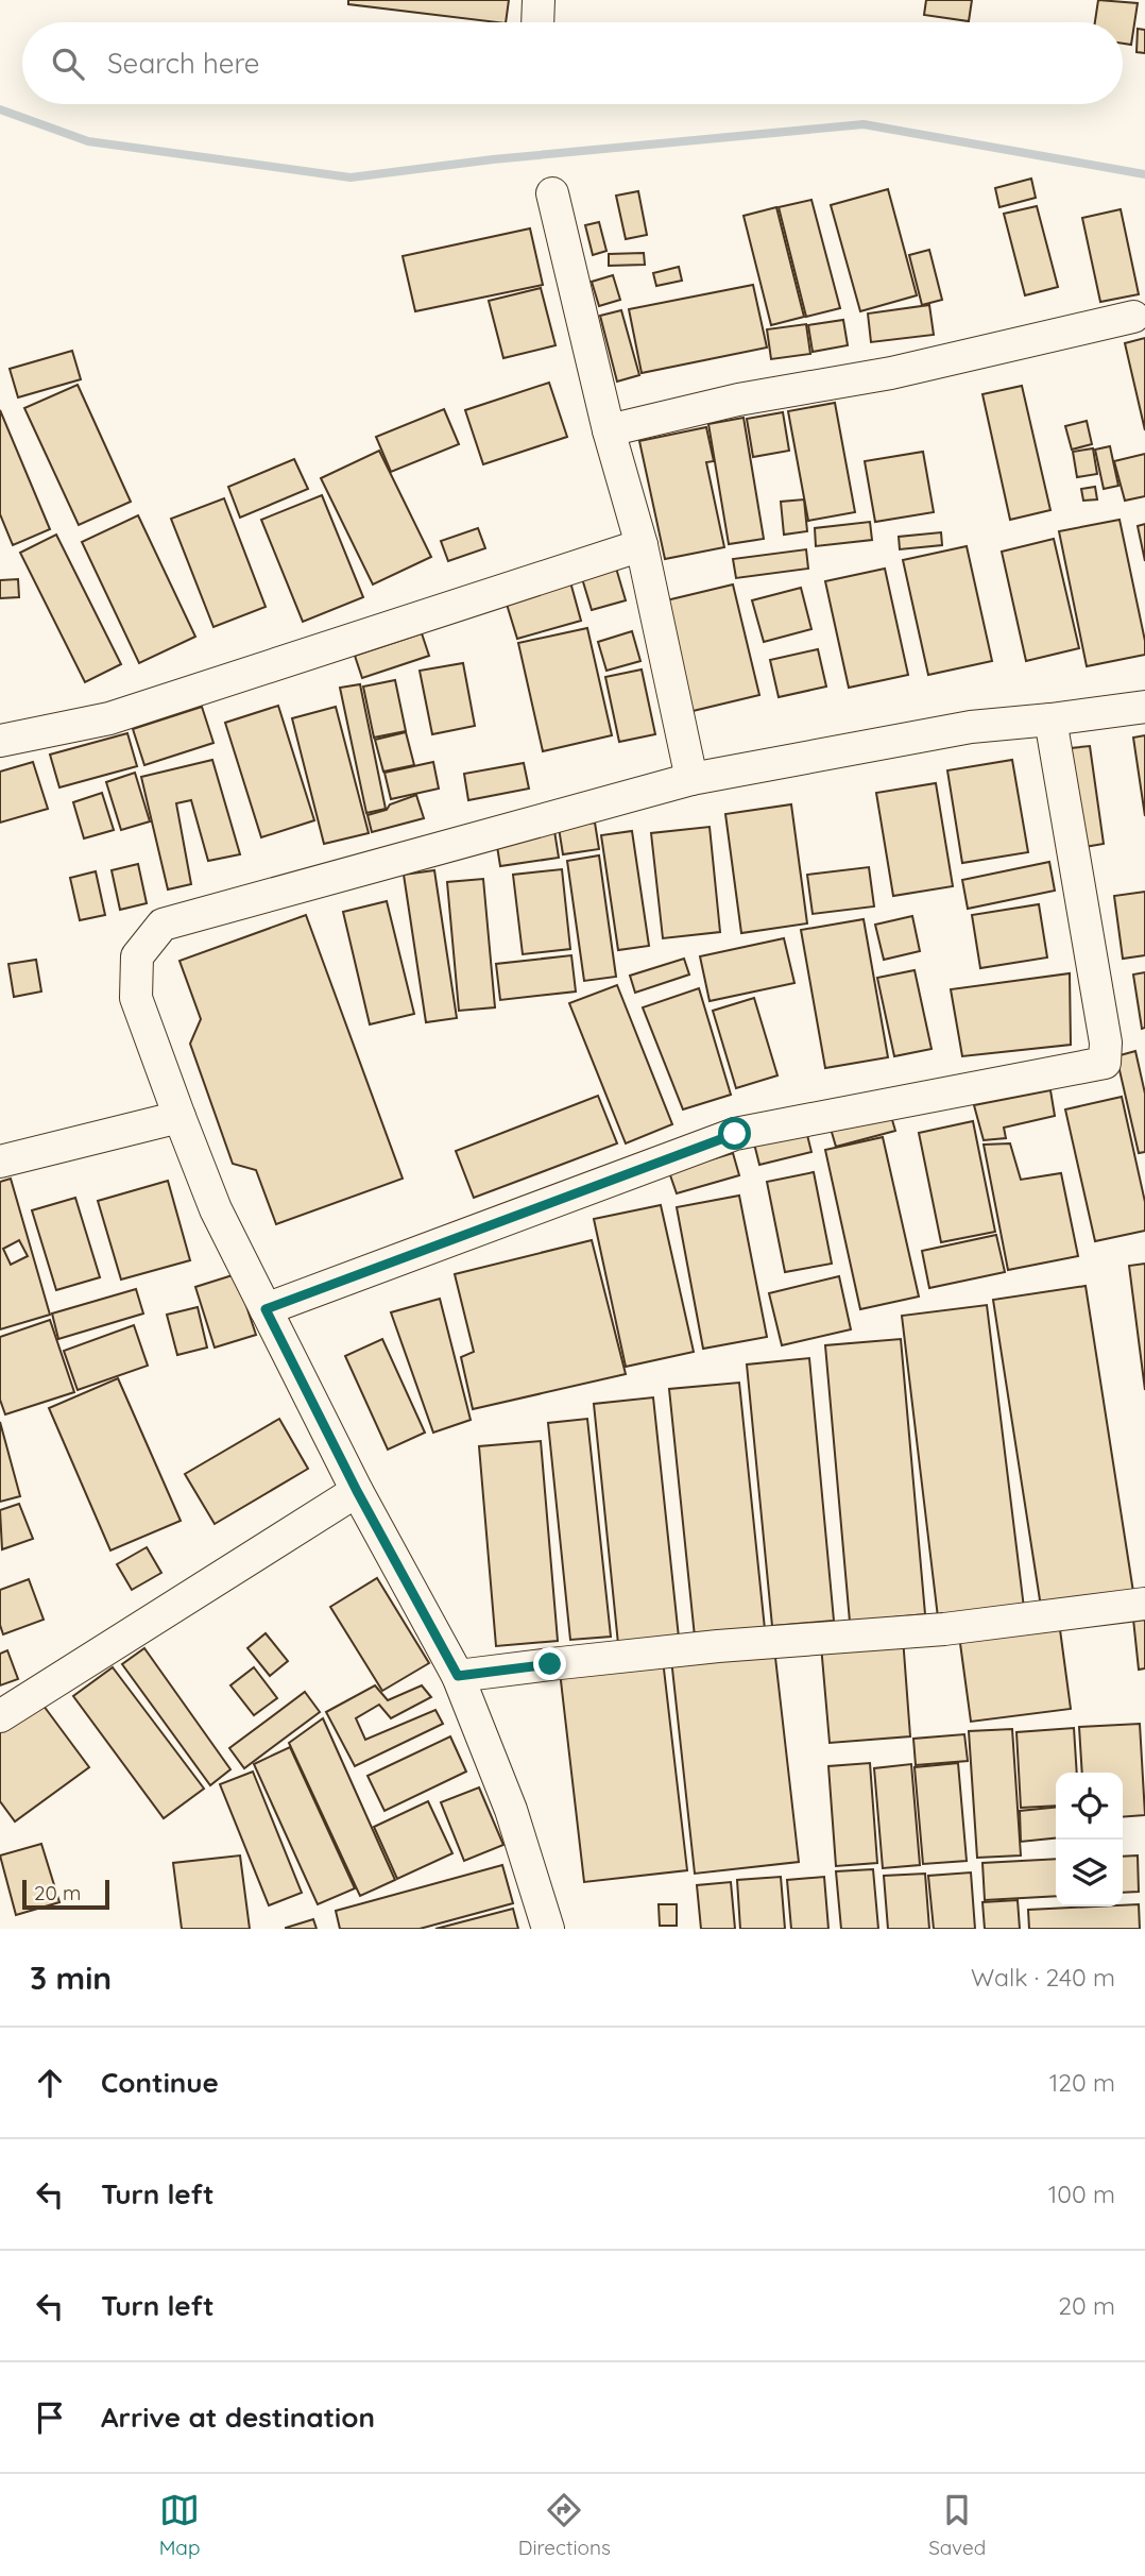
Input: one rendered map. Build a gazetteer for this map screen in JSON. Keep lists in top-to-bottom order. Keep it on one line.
{"scale_bar":"20 m","page":{"search":"Search here","scale":"20 m","heading":["3 min","Walk · 240 m"],"list":[["Continue","120 m"],["Turn left","100 m"],["Turn left","20 m"],"Arrive at destination"],"nav":["Map","Directions","Saved"]}}
